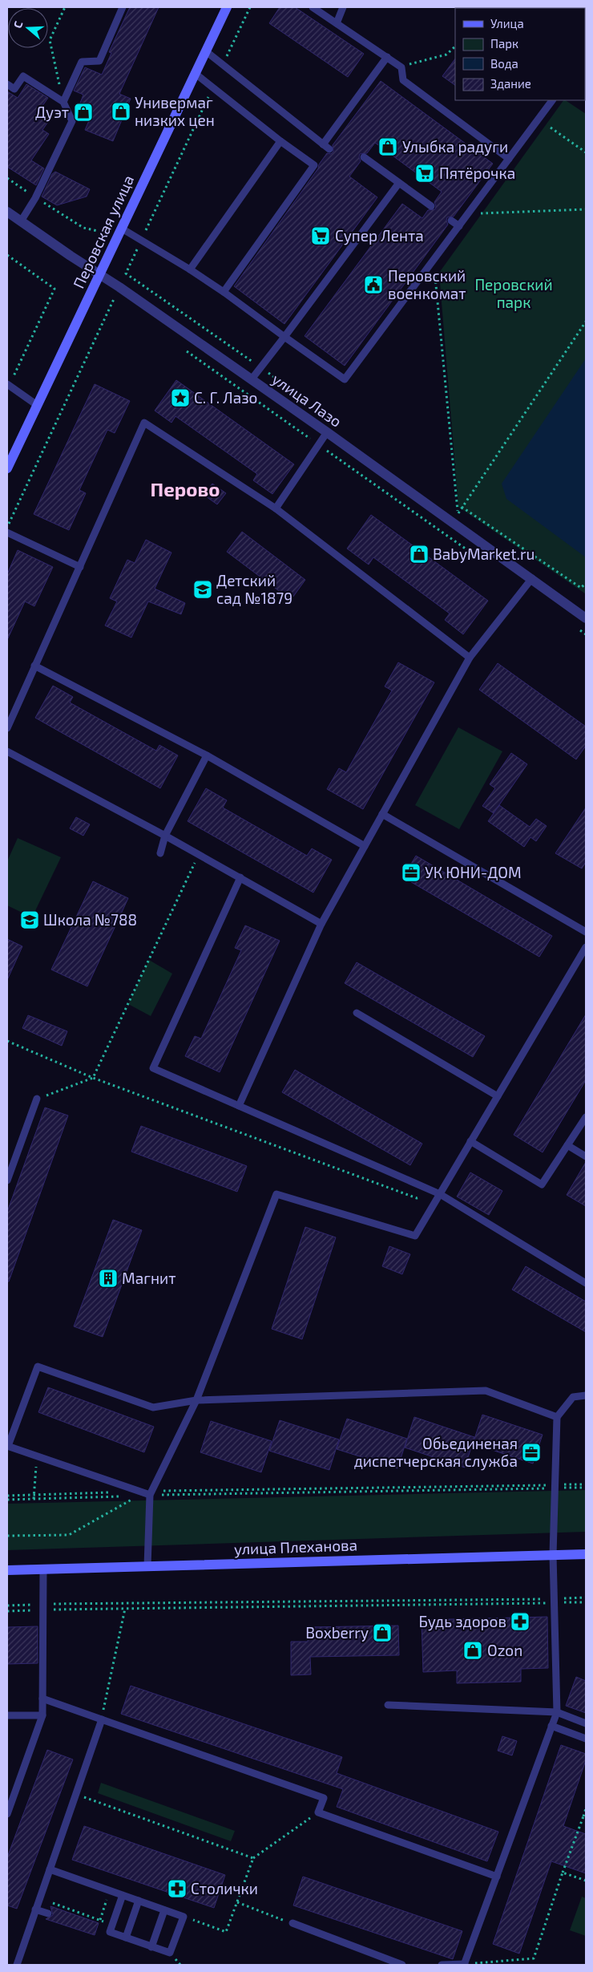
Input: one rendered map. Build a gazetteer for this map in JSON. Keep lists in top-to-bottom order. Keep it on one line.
{"streets":{"street":["Перовская улица","улица Лазо","улица Плеханова"]},"crossings":[["Перовская улица","улица Лазо"]],"districts":["Перово"],"parks":["Перовский парк"],"places":{"shop":["Универмаг низких цен","Дуэт","Улыбка радуги","BabyMarket.ru","Boxberry","Ozon"],"supermarket":["Пятёрочка","Супер Лента"],"public building":["Перовский военкомат"],"place":["С. Г. Лазо"],"school or university":["Детский сад №1879","Школа №788"],"office":["УК ЮНИ-ДОМ","Обьединеная диспетчерская служба"],"building":["Магнит"],"pharmacy":["Будь здоров","Столички"]},"legend":["Улица","Парк","Вода","Здание"],"north":"left"}
